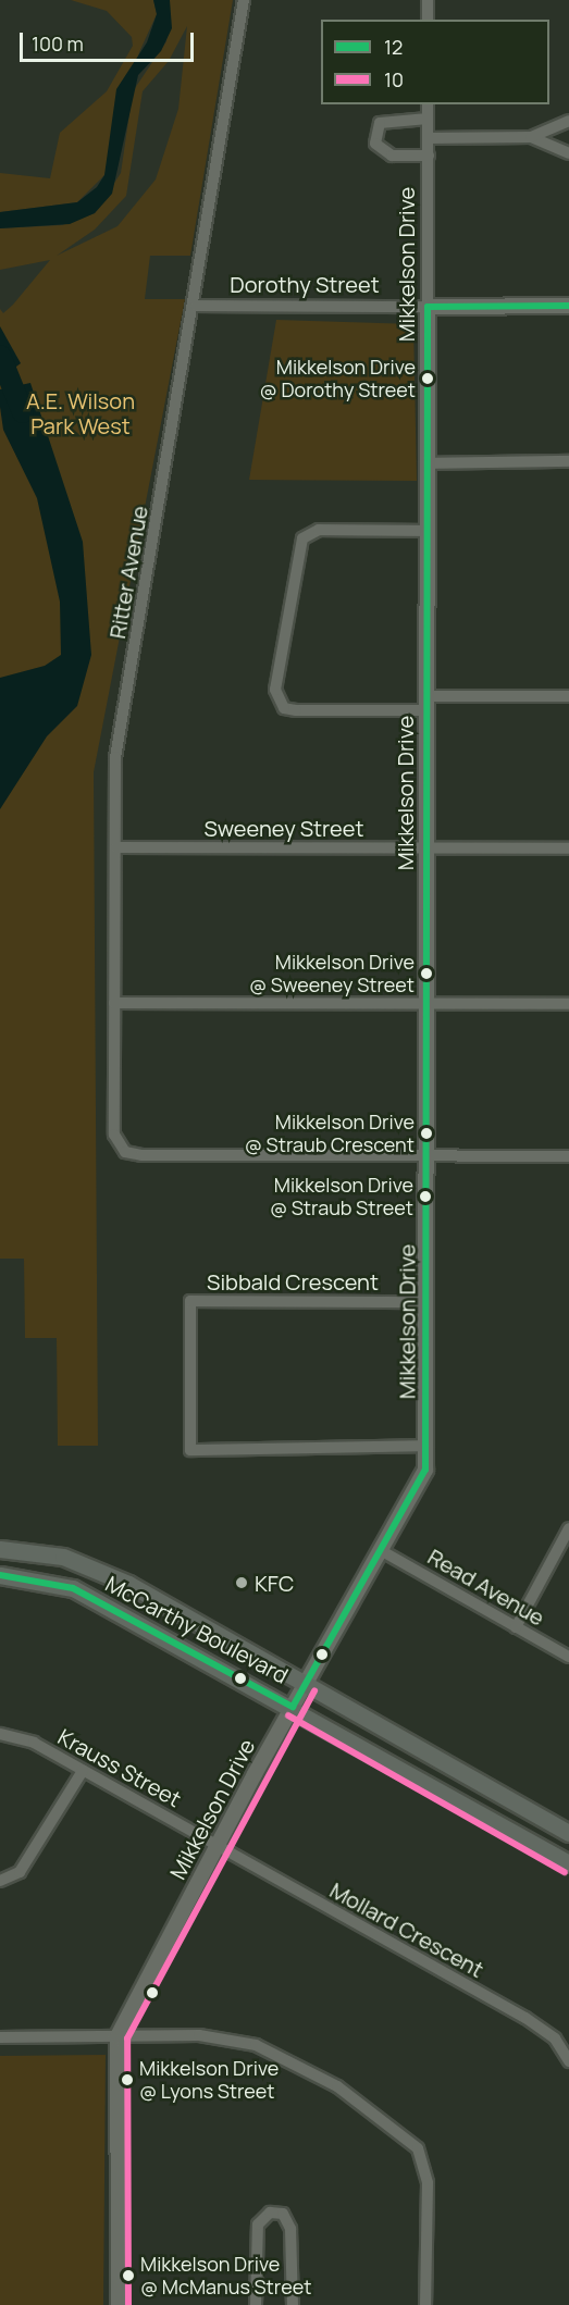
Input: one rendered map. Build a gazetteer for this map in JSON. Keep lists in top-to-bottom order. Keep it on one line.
{"streets":{"main road":["McCarthy Boulevard"],"street":["Mikkelson Drive","Dorothy Street","Ritter Avenue","Sweeney Street","Sibbald Crescent","Read Avenue","Krauss Street","Mollard Crescent"]},"crossings":[["Mikkelson Drive","Dorothy Street"],["Mikkelson Drive","Ritter Avenue"],["Mikkelson Drive","Sweeney Street"],["Mikkelson Drive","Sibbald Crescent"],["Mikkelson Drive","Read Avenue"],["Mikkelson Drive","McCarthy Boulevard"],["Mikkelson Drive","Krauss Street"],["Mikkelson Drive","Mollard Crescent"],["Dorothy Street","Ritter Avenue"],["Ritter Avenue","Sweeney Street"],["Krauss Street","Mollard Crescent"]],"parks":["A.E. Wilson Park West"],"places":["Mikkelson Drive @ Dorothy Street","Mikkelson Drive @ Sweeney Street","Mikkelson Drive @ Straub Crescent","Mikkelson Drive @ Straub Street","KFC","Mikkelson Drive @ Lyons Street","Mikkelson Drive @ McManus Street"],"lines":["transit line 12","transit line 10"],"legend":["12","10"],"scale_bar":"100 m"}
